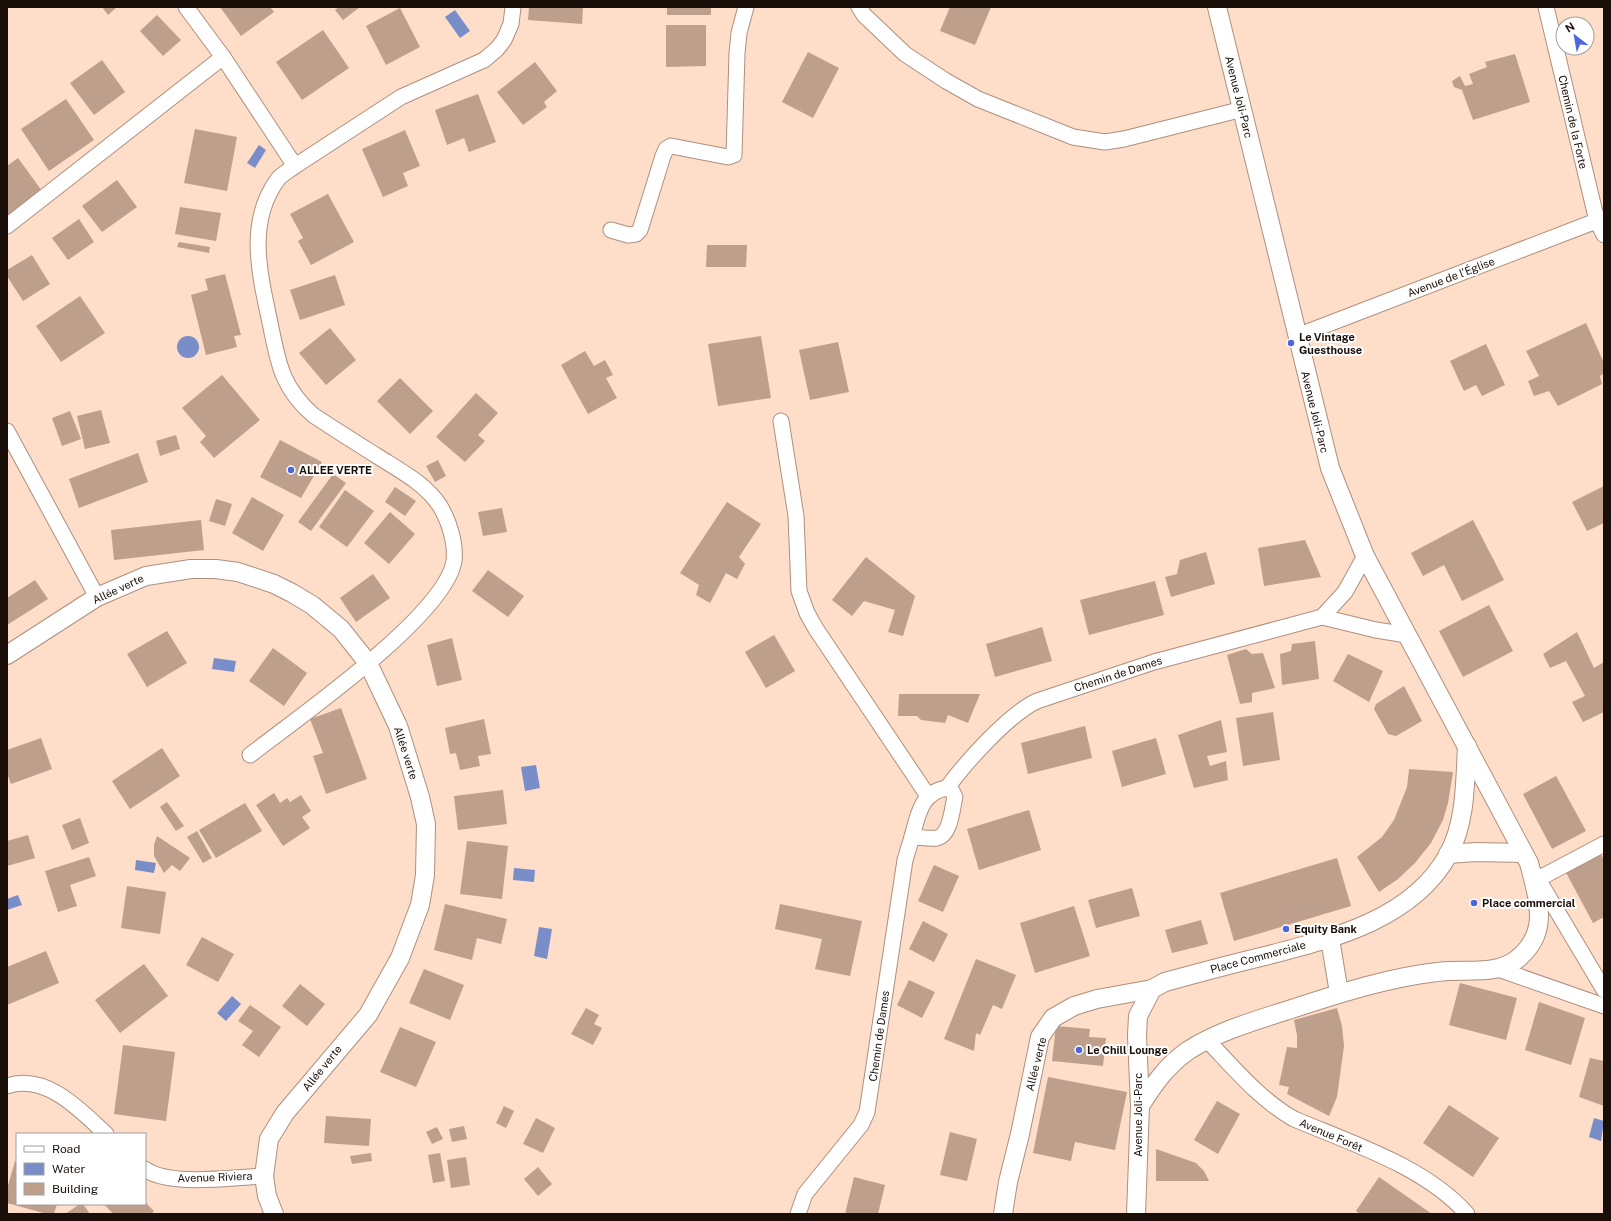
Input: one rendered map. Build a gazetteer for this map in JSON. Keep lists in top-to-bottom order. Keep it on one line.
{"streets":{"street":["Avenue Joli-Parc","Chemin de la Forte","Avenue de l'Église","Allée verte","Chemin de Dames","Place Commerciale","Avenue Forêt","Avenue Riviera"]},"crossings":[["Avenue Joli-Parc","Avenue de l'Église"],["Avenue Joli-Parc","Allée verte"],["Avenue Joli-Parc","Place Commerciale"],["Chemin de la Forte","Avenue de l'Église"],["Allée verte","Place Commerciale"],["Allée verte","Avenue Riviera"]],"places":["Le Vintage Guesthouse","ALLEE VERTE","Place commercial","Equity Bank","Le Chill Lounge"],"legend":["Road","Water","Building"],"north":"top left"}
